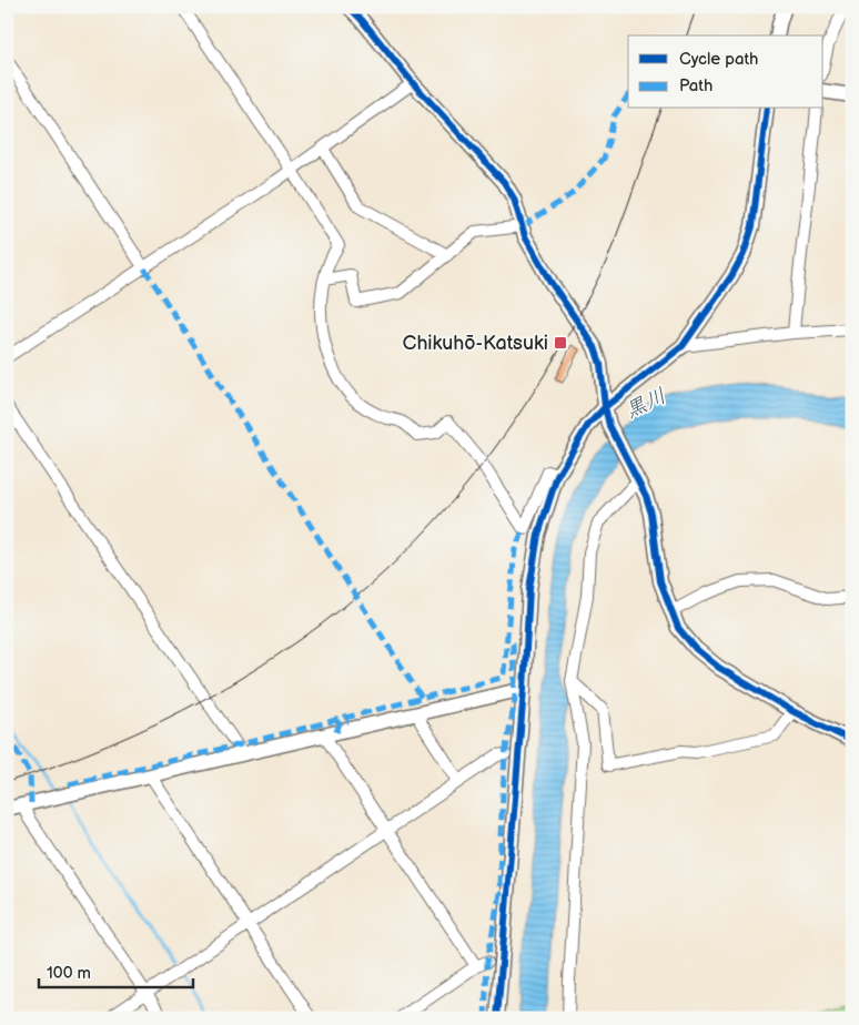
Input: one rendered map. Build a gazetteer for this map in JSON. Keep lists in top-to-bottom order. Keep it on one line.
{"water":["黒川"],"places":{"transit":["Chikuhō-Katsuki"]},"legend":["Cycle path","Path"],"scale_bar":"100 m"}
